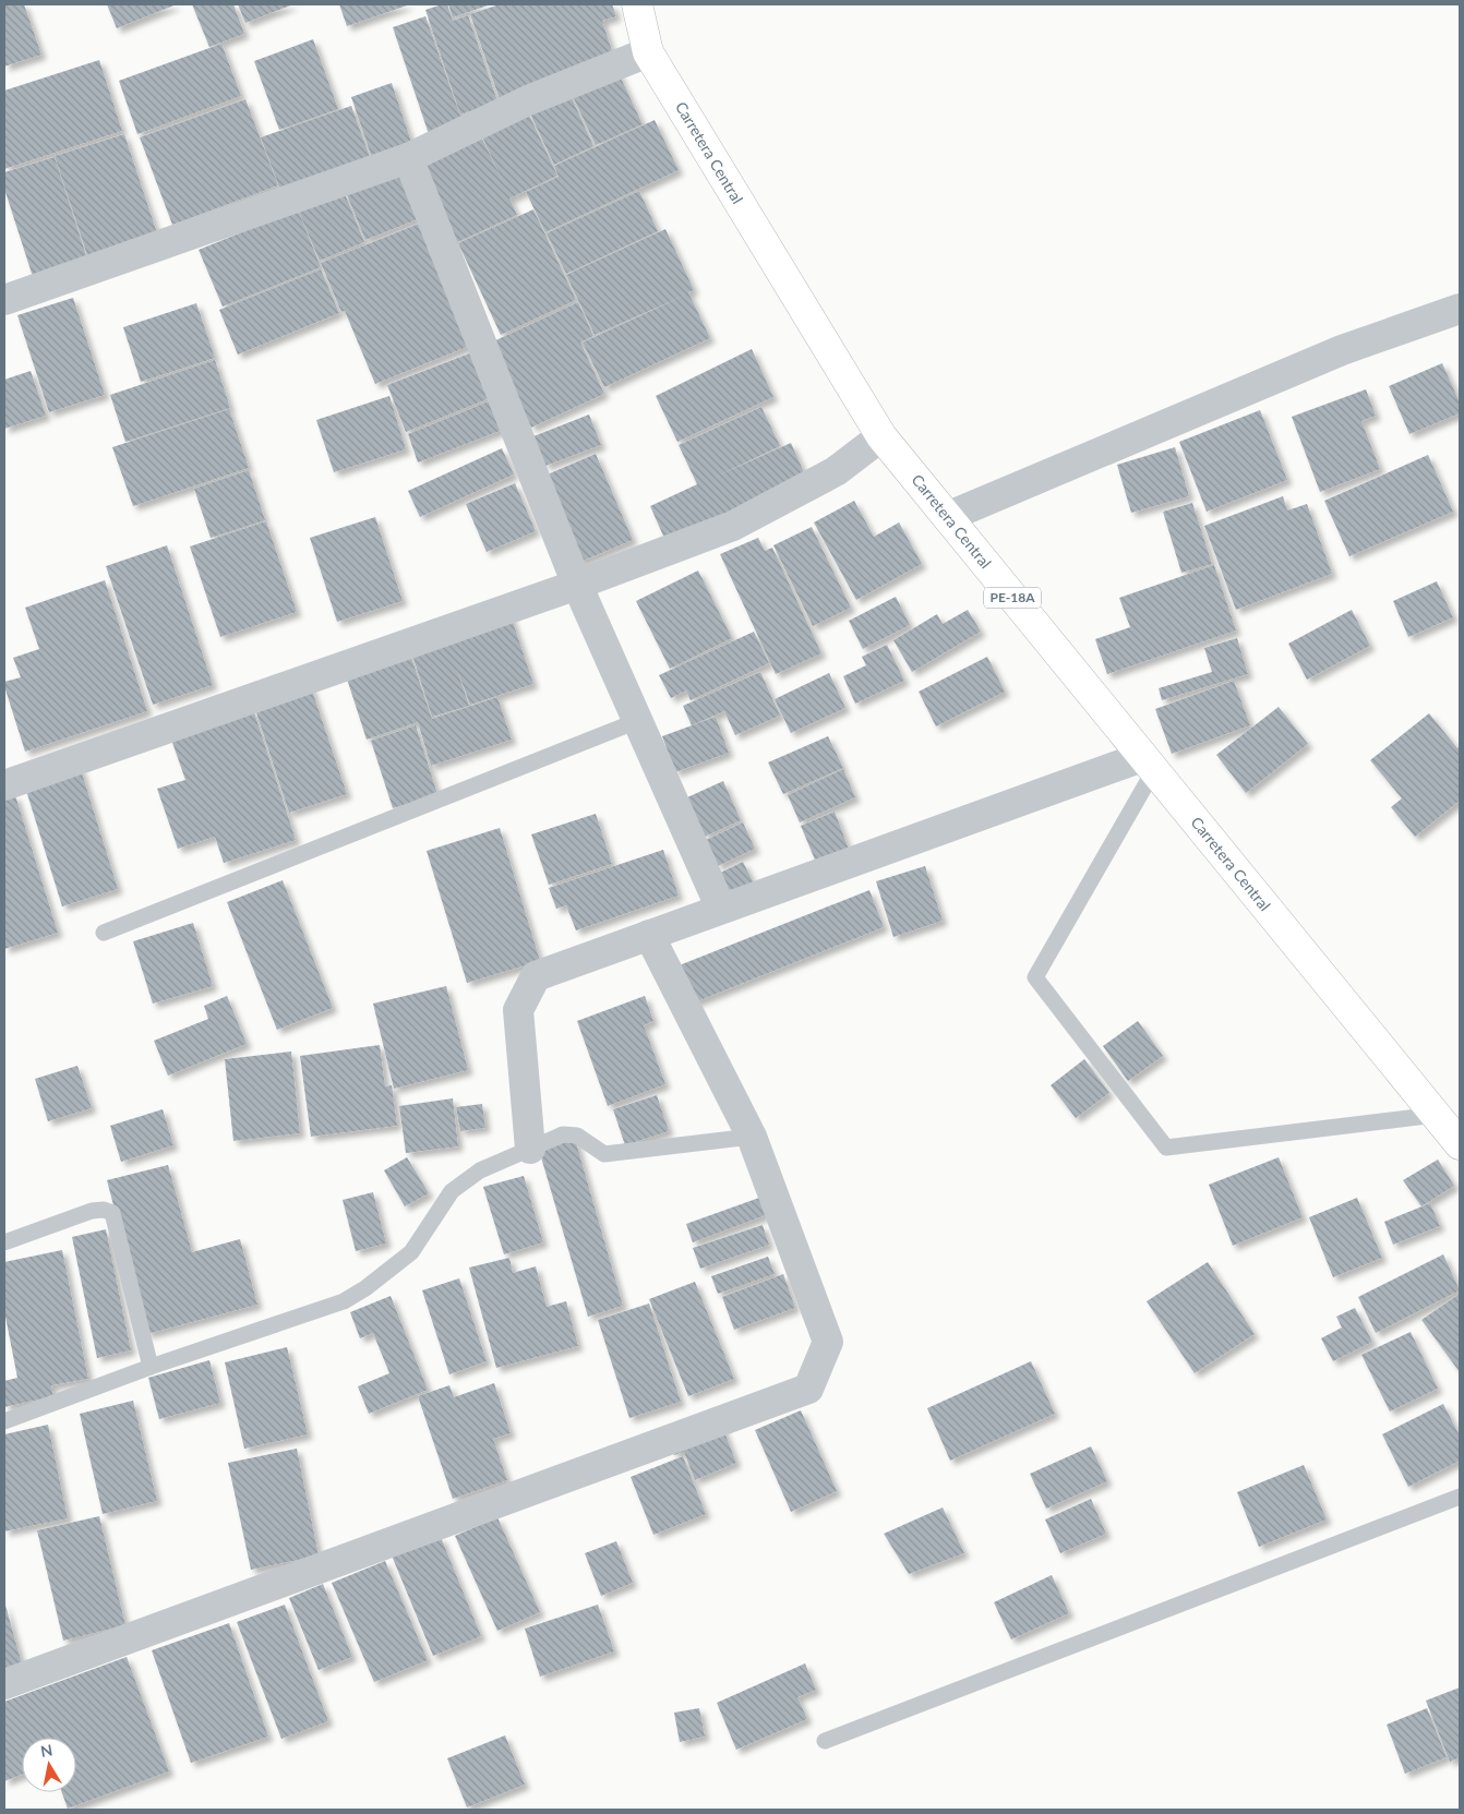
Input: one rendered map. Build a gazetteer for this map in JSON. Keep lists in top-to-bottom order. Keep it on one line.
{"streets":{"highway":["Carretera Central","PE-18A"]},"north":"top"}
